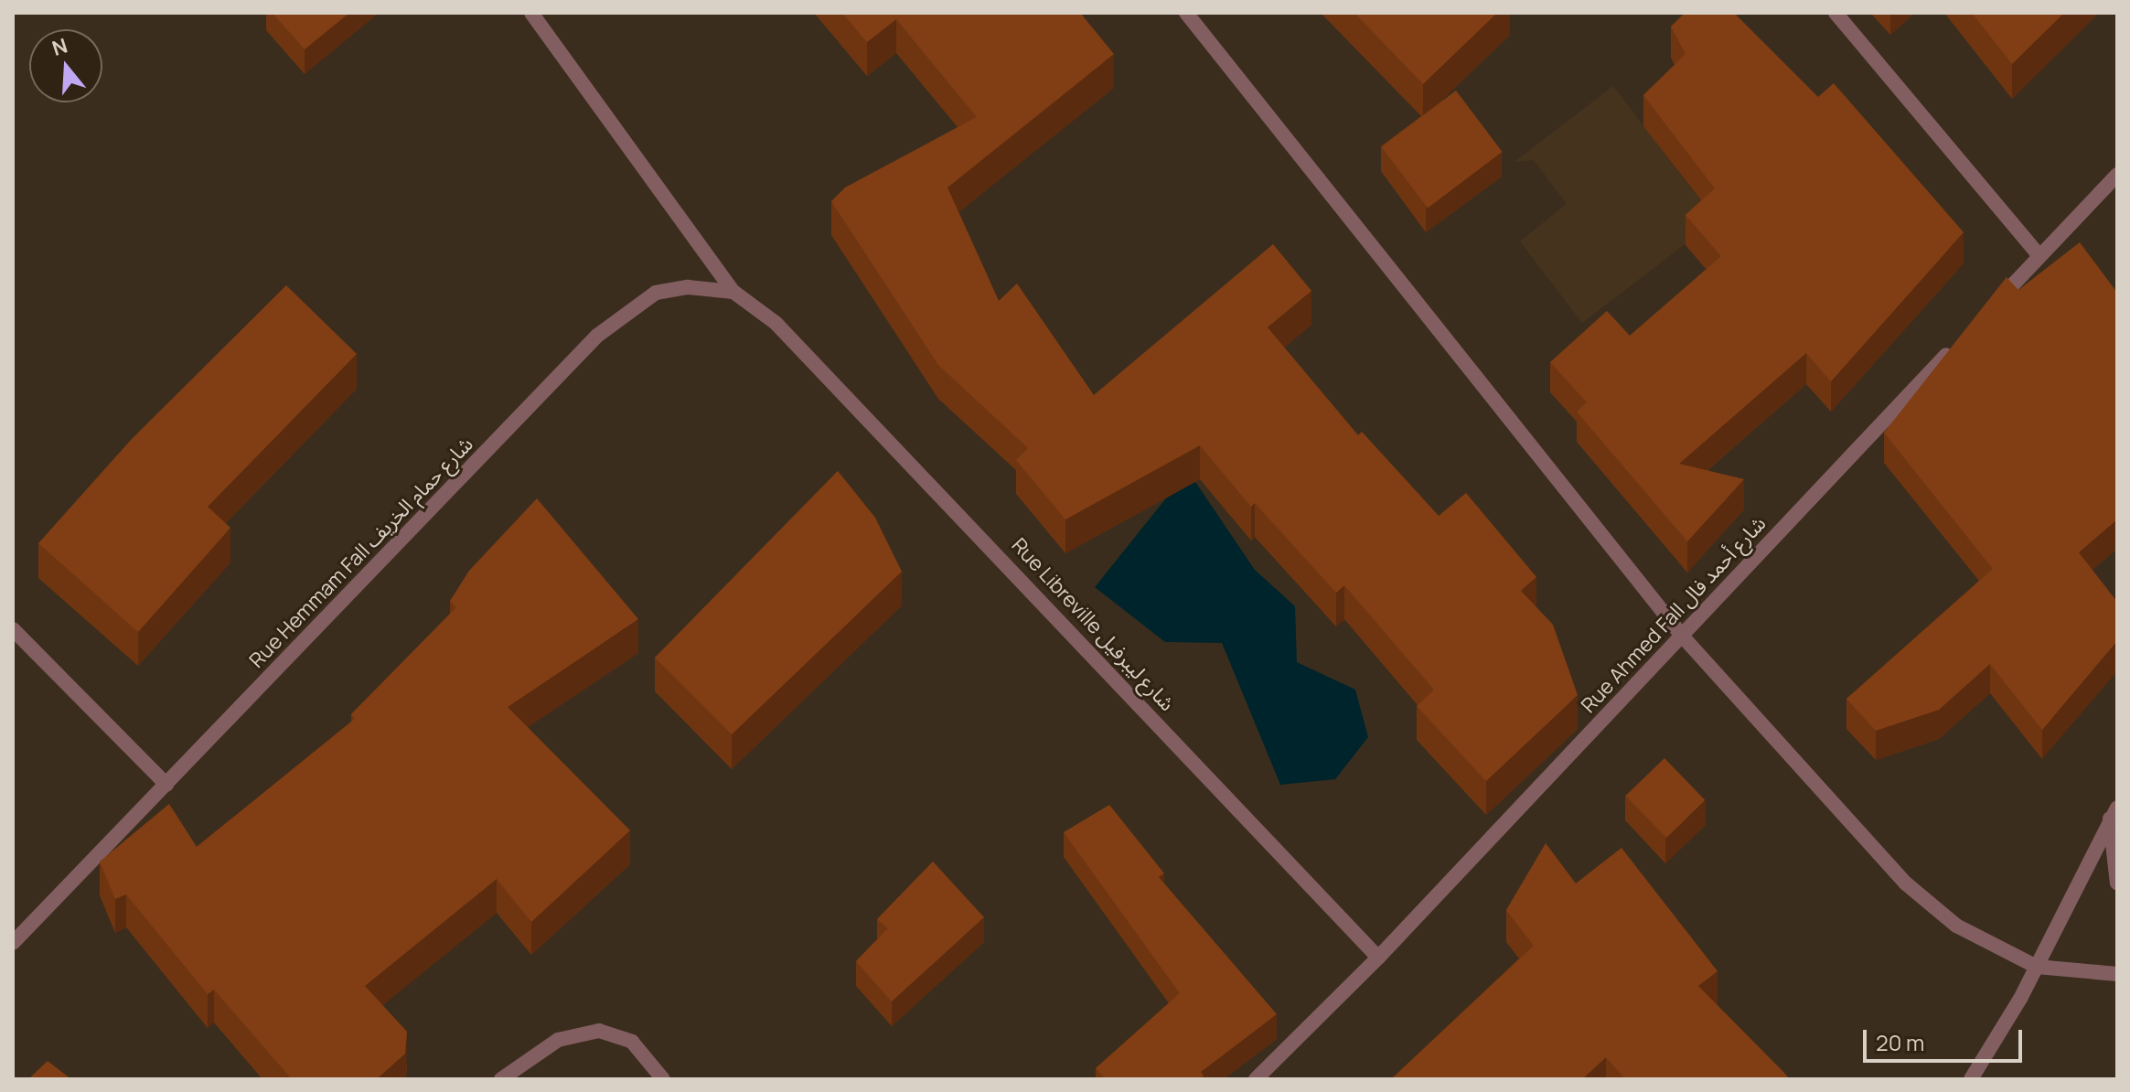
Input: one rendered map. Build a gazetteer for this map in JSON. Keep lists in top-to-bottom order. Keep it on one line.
{"streets":{"street":["Rue Hemmam Fall شارع حمام الخريف","Rue Ahmed Fall شارع أحمد فال","Rue Libreville شارع ليبرفيل"]},"crossings":[["Rue Hemmam Fall شارع حمام الخريف","Rue Libreville شارع ليبرفيل"],["Rue Ahmed Fall شارع أحمد فال","Rue Libreville شارع ليبرفيل"]],"scale_bar":"20 m","north":"top"}
